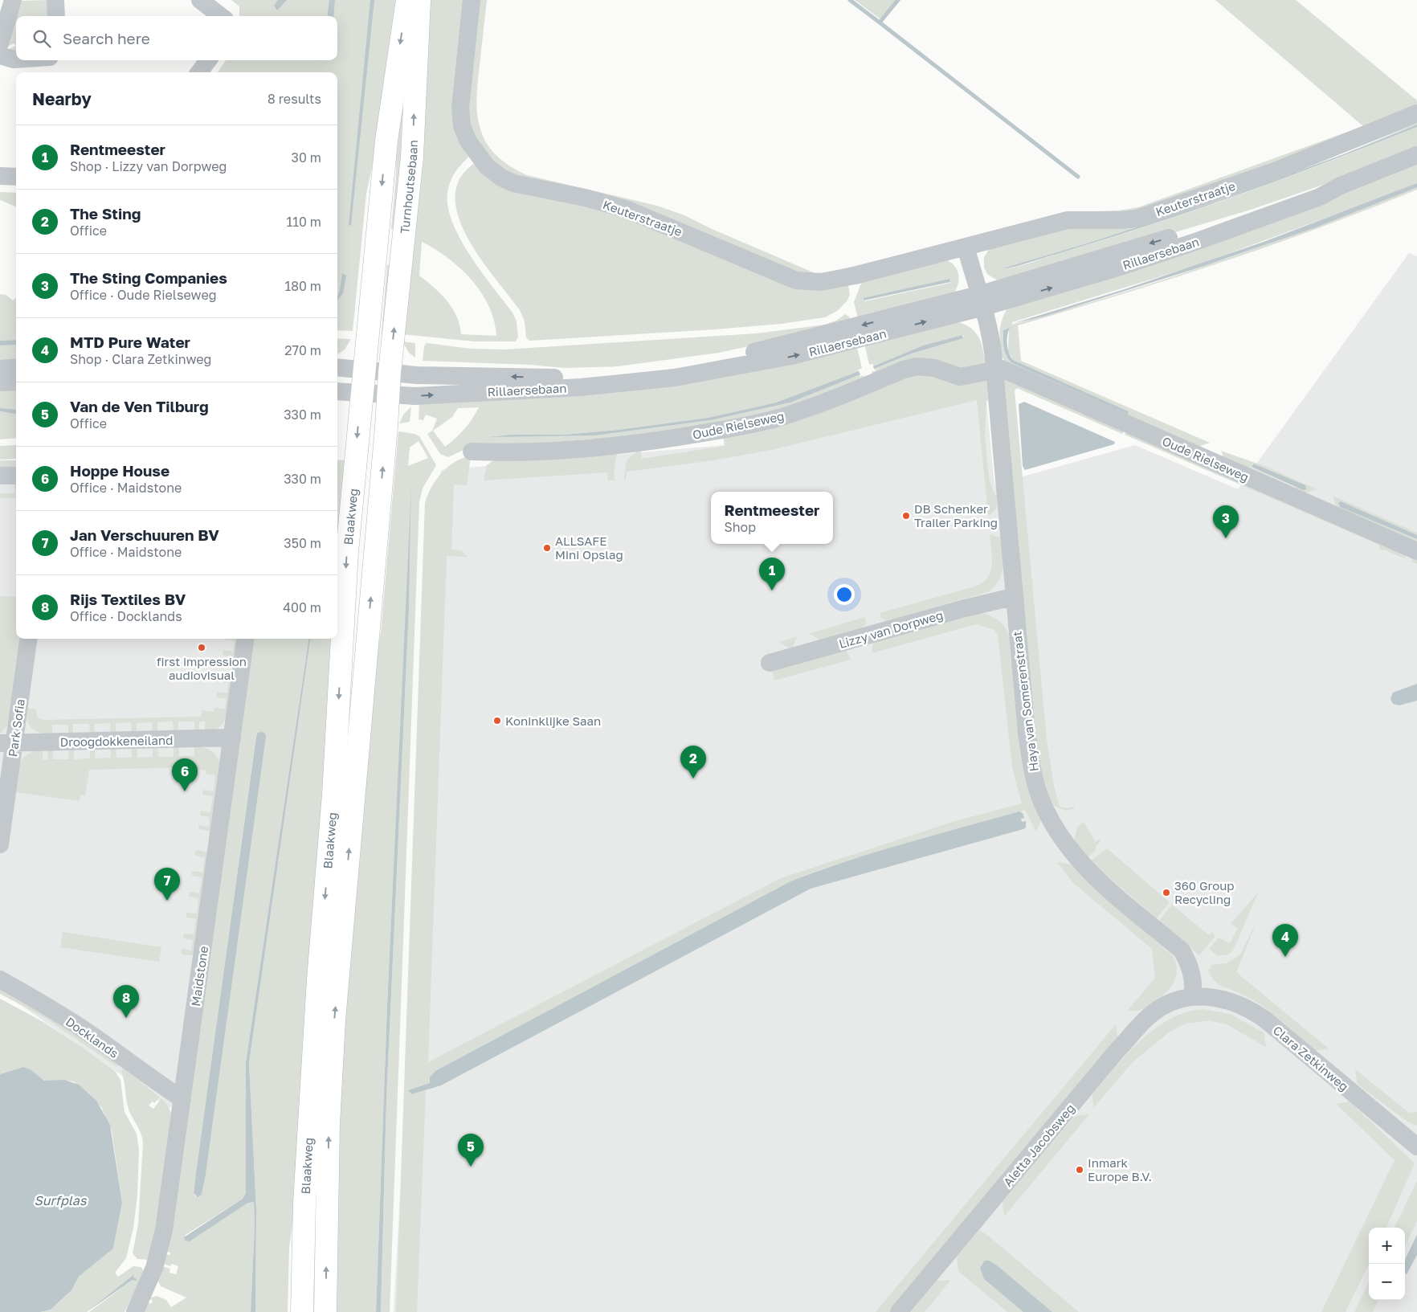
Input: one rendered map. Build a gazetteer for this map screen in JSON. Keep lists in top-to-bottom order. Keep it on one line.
{"streets":{"main road":["Turnhoutsebaan","Blaakweg"],"street":["Keuterstraatje","Rillaersebaan","Oude Rielseweg","Lizzy van Dorpweg","Haya van Somerenstraat","Park Sofia","Droogdokkeneiland","Maidstone","Docklands","Clara Zetkinweg","Aletta Jacobsweg"]},"crossings":[["Turnhoutsebaan","Rillaersebaan"],["Turnhoutsebaan","Blaakweg"],["Rillaersebaan","Blaakweg"],["Oude Rielseweg","Haya van Somerenstraat"],["Lizzy van Dorpweg","Haya van Somerenstraat"],["Haya van Somerenstraat","Clara Zetkinweg"],["Haya van Somerenstraat","Aletta Jacobsweg"],["Park Sofia","Droogdokkeneiland"],["Droogdokkeneiland","Maidstone"],["Maidstone","Docklands"],["Clara Zetkinweg","Aletta Jacobsweg"]],"water":["Surfplas"],"places":["DB Schenker Trailer Parking","ALLSAFE Mini Opslag","first impression audiovisual","Koninklijke Saan","360 Group Recycling","Inmark Europe B.V."],"page":{"search":"Search here","heading":["Nearby","8 results"],"list":[{"mark":"1","name":"Rentmeester","note":"Shop · Lizzy van Dorpweg","value":"30 m"},{"mark":"2","name":"The Sting","note":"Office","value":"110 m"},{"mark":"3","name":"The Sting Companies","note":"Office · Oude Rielseweg","value":"180 m"},{"mark":"4","name":"MTD Pure Water","note":"Shop · Clara Zetkinweg","value":"270 m"},{"mark":"5","name":"Van de Ven Tilburg","note":"Office","value":"330 m"},{"mark":"6","name":"Hoppe House","note":"Office · Maidstone","value":"330 m"},{"mark":"7","name":"Jan Verschuuren BV","note":"Office · Maidstone","value":"350 m"},{"mark":"8","name":"Rijs Textiles BV","note":"Office · Docklands","value":"400 m"}],"popup":["Rentmeester","Shop"],"pins":["3","1","2","6","7","4","8","5"],"map_buttons":["+","−"]}}
